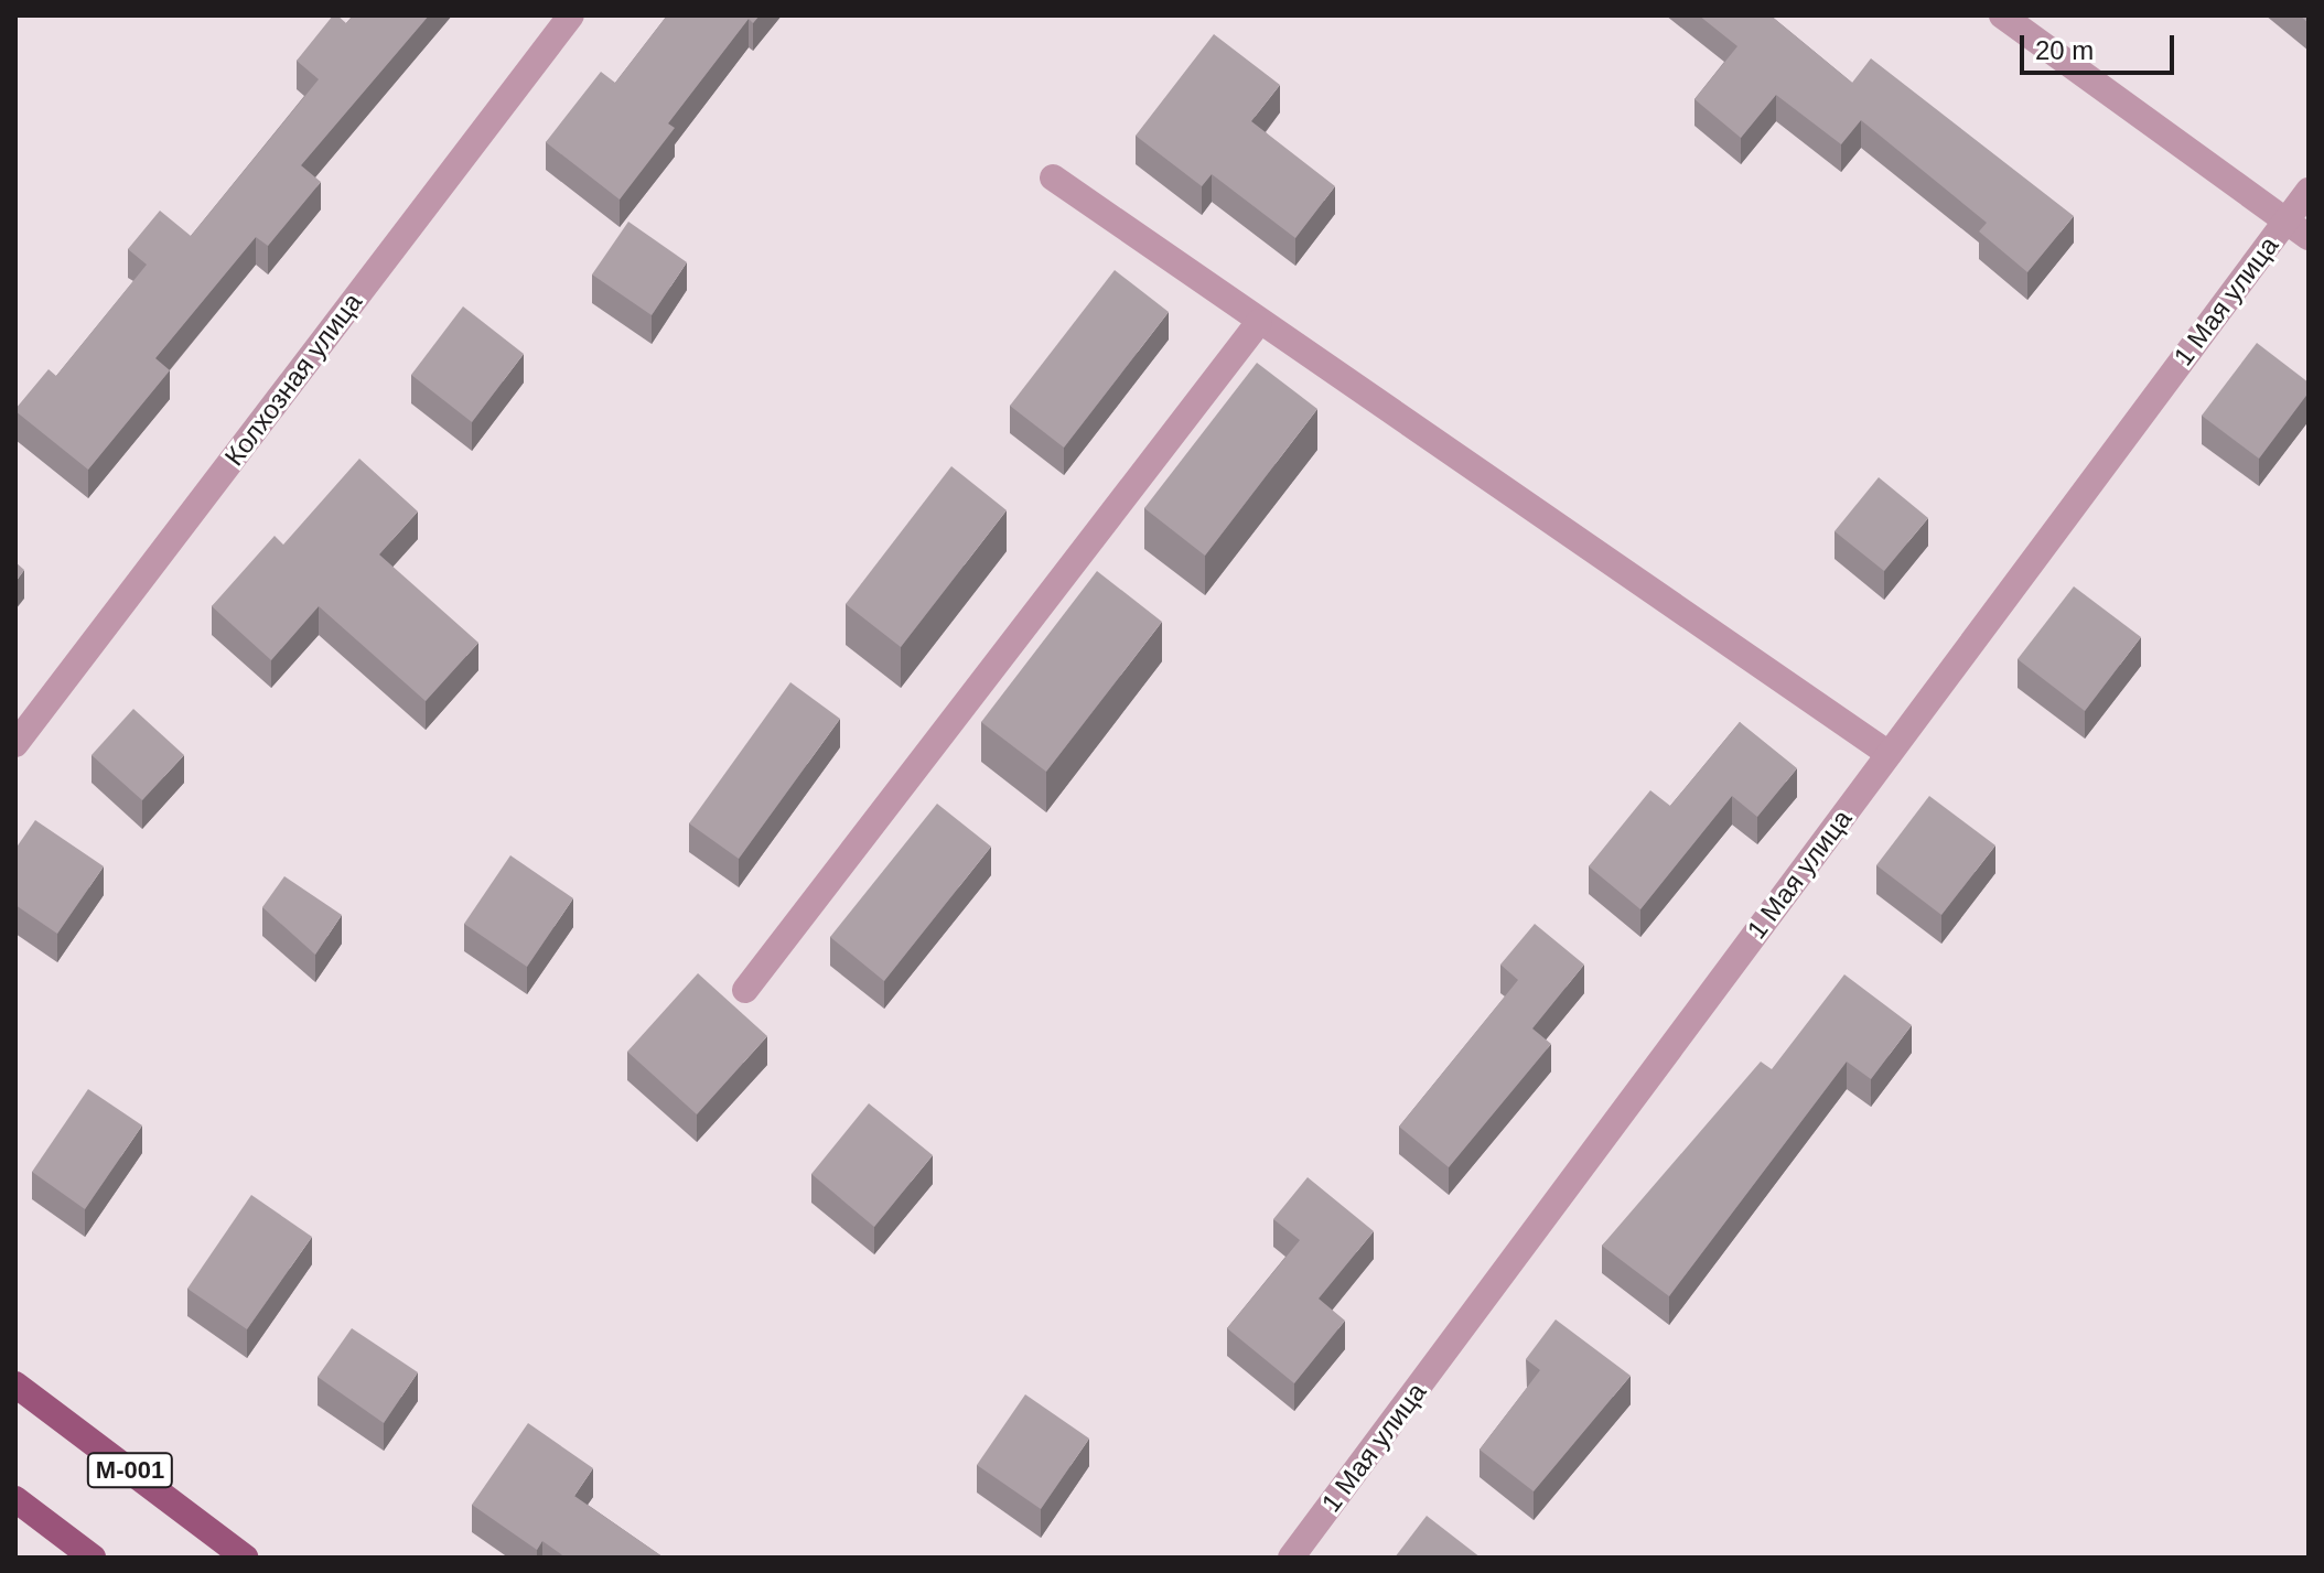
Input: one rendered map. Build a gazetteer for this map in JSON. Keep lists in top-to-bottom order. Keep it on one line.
{"streets":{"main road":["M-001"],"street":["1 Мая улица","Колхозная улица"]},"scale_bar":"20 m"}
